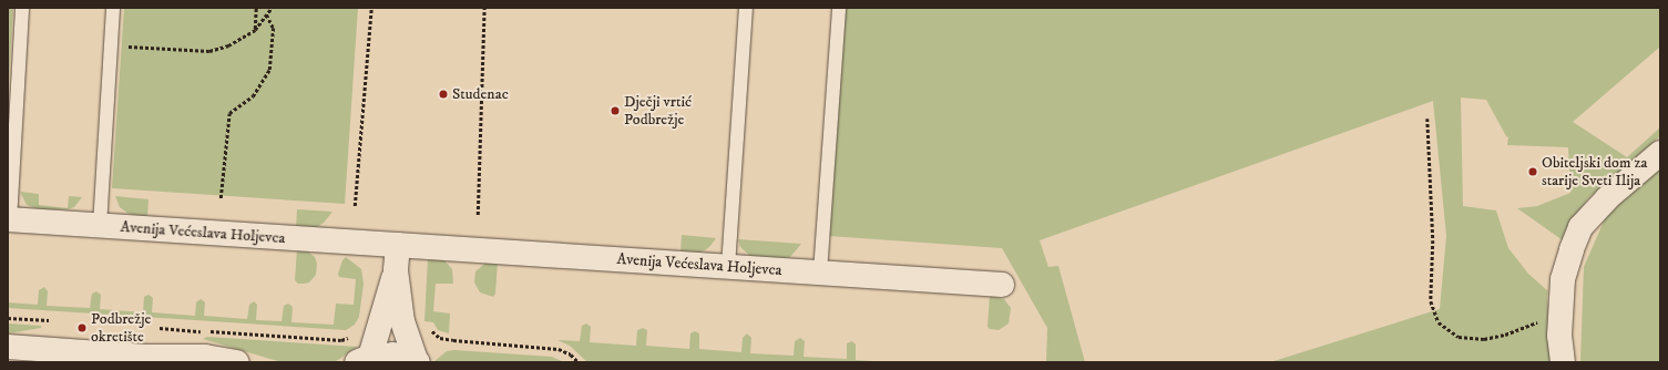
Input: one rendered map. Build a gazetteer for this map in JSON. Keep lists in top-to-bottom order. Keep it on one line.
{"streets":{"street":["Avenija Većeslava Holjevca"]},"places":["Studenac","Dječji vrtić Podbrežje","Obiteljski dom za starije Sveti Ilija","Podbrežje okretište"]}
